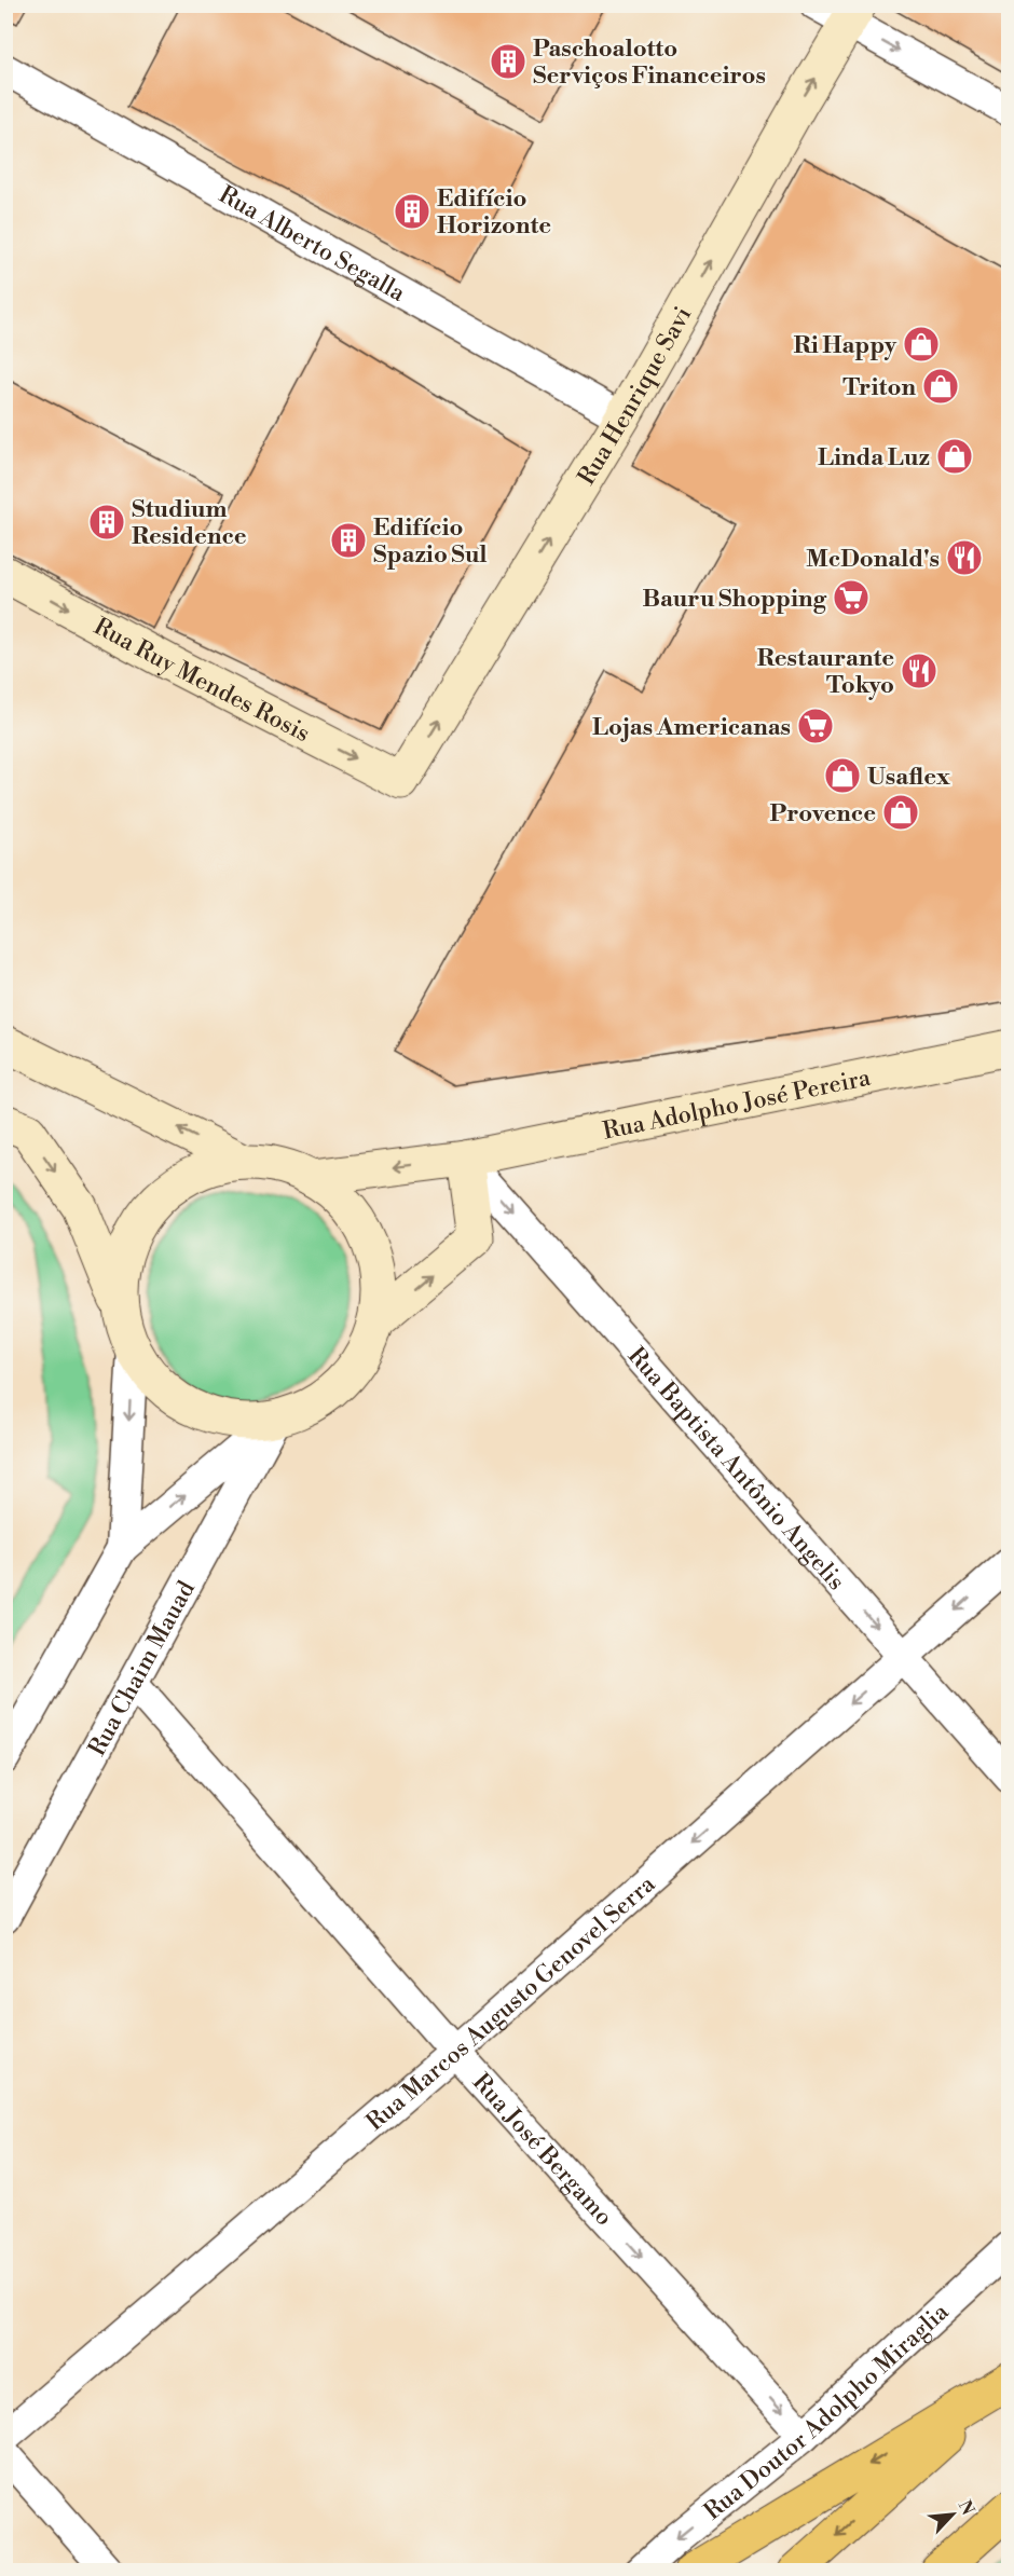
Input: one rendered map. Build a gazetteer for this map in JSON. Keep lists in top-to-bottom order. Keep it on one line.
{"streets":{"street":["Rua Alberto Segalla","Rua Henrique Savi","Rua Ruy Mendes Rosis","Rua Adolpho José Pereira","Rua Baptista Antônio Angelis","Rua Chaim Mauad","Rua Marcos Augusto Genovel Serra","Rua José Bergamo","Rua Doutor Adolpho Miraglia"]},"crossings":[["Rua Alberto Segalla","Rua Henrique Savi"],["Rua Henrique Savi","Rua Ruy Mendes Rosis"],["Rua Adolpho José Pereira","Rua Baptista Antônio Angelis"],["Rua Baptista Antônio Angelis","Rua Marcos Augusto Genovel Serra"],["Rua Chaim Mauad","Rua José Bergamo"],["Rua Marcos Augusto Genovel Serra","Rua José Bergamo"],["Rua José Bergamo","Rua Doutor Adolpho Miraglia"]],"one_way":["Rua Henrique Savi","Rua Ruy Mendes Rosis","Rua Baptista Antônio Angelis","Rua Marcos Augusto Genovel Serra","Rua José Bergamo","Rua Doutor Adolpho Miraglia"],"places":{"building":["Paschoalotto Serviços Financeiros","Edifício Horizonte","Studium Residence","Edifício Spazio Sul"],"shop":["Ri Happy","Triton","Linda Luz","Usaflex","Provence"],"restaurant":["McDonald's","Restaurante Tokyo"],"supermarket":["Bauru Shopping","Lojas Americanas"]},"north":"top right"}
